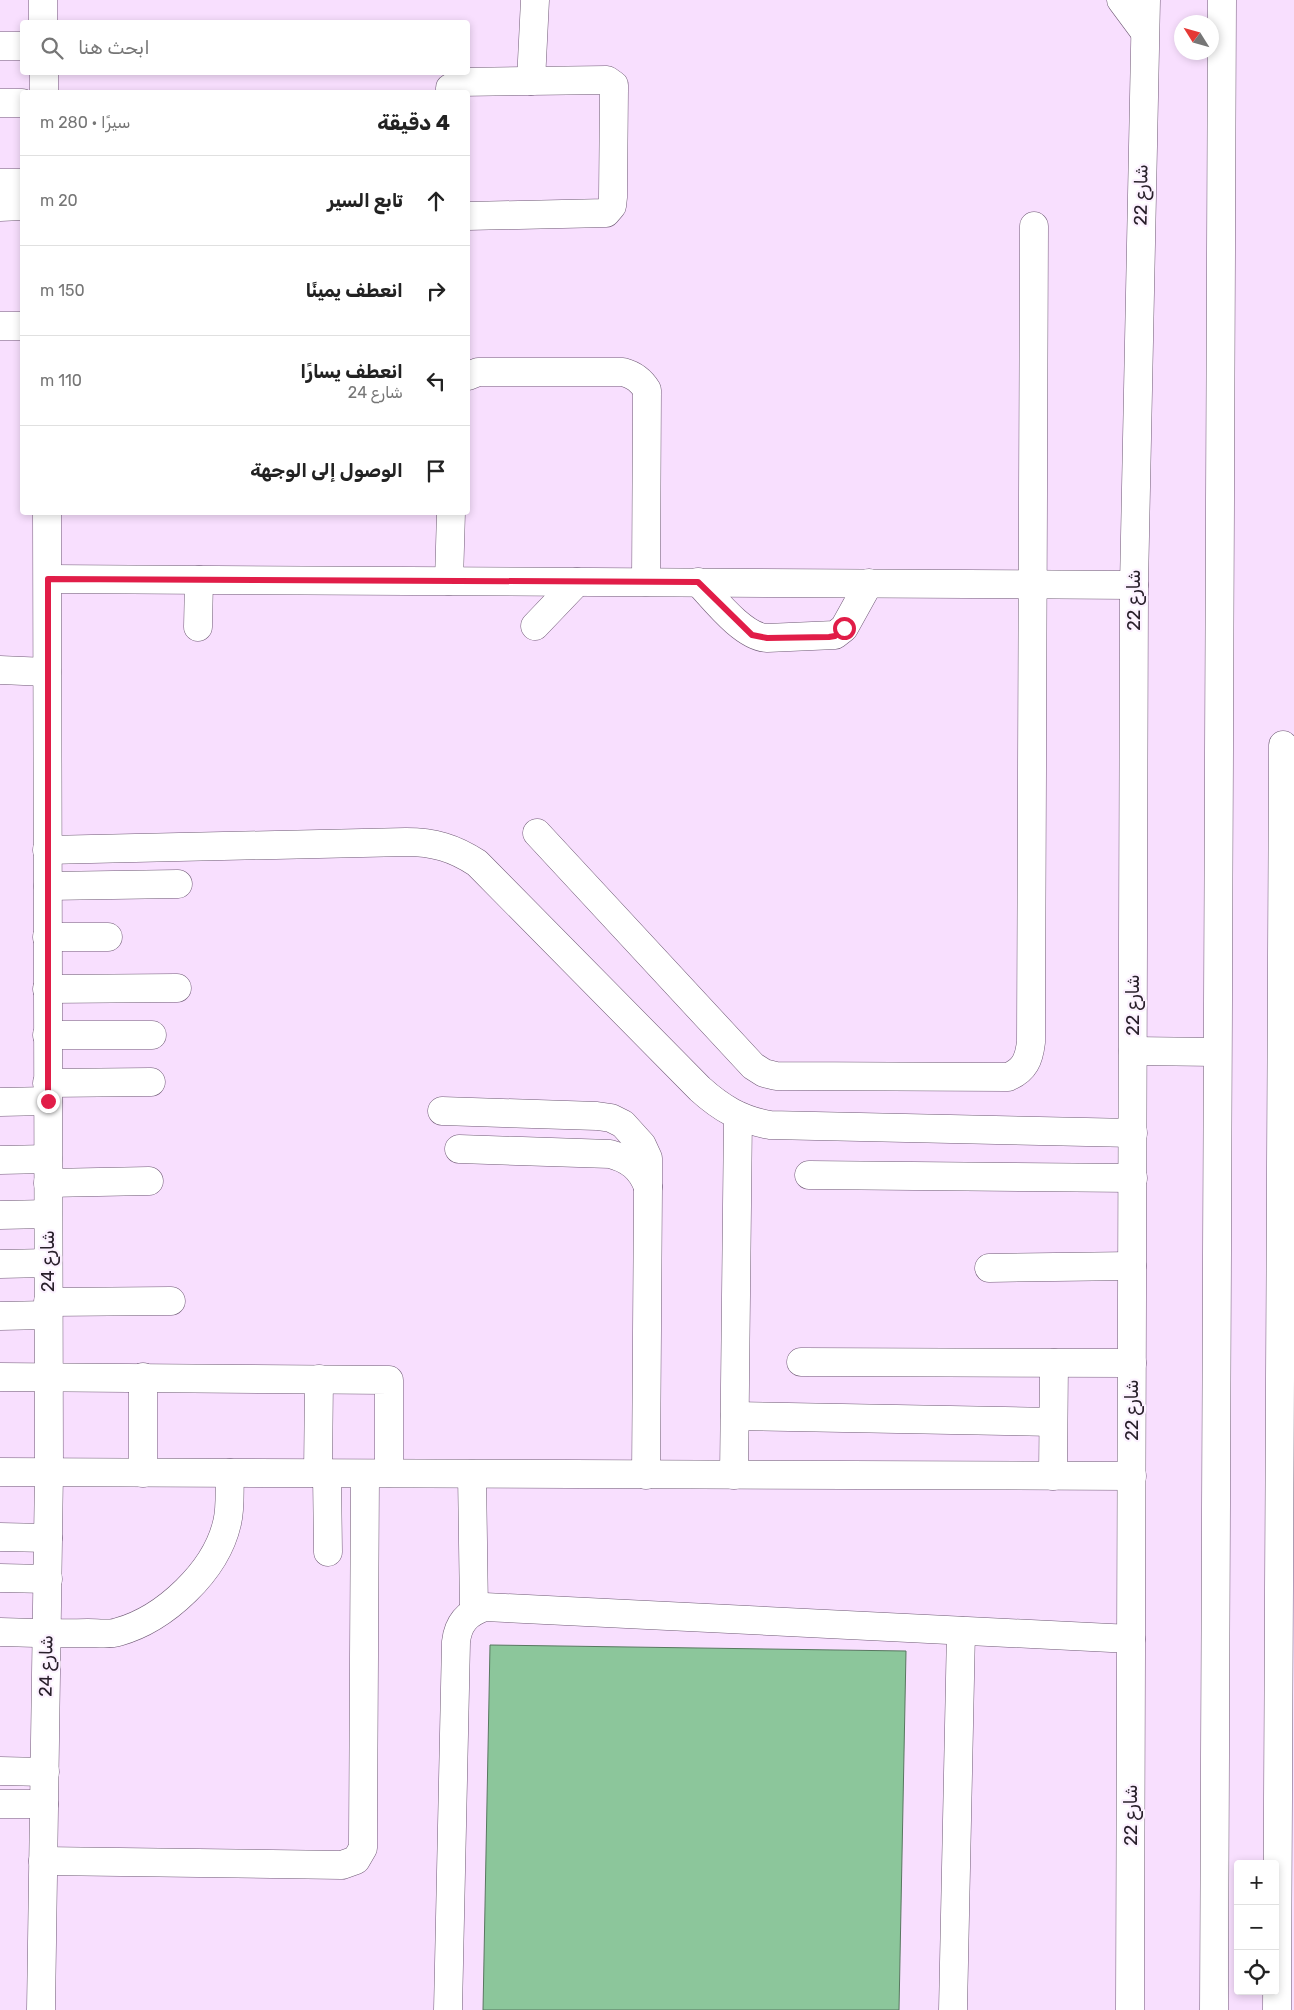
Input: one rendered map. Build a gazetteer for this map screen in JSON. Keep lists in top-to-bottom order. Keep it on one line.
{"streets":{"street":["شارع 22","شارع 24"]},"north":"top left","page":{"search":"ابحث هنا","heading":["4 دقيقة","سيرًا · 280 m"],"list":[["تابع السير","20 m"],["انعطف يمينًا","150 m"],["انعطف يسارًا","شارع 24","110 m"],"الوصول إلى الوجهة"],"map_buttons":["+","−"]}}
